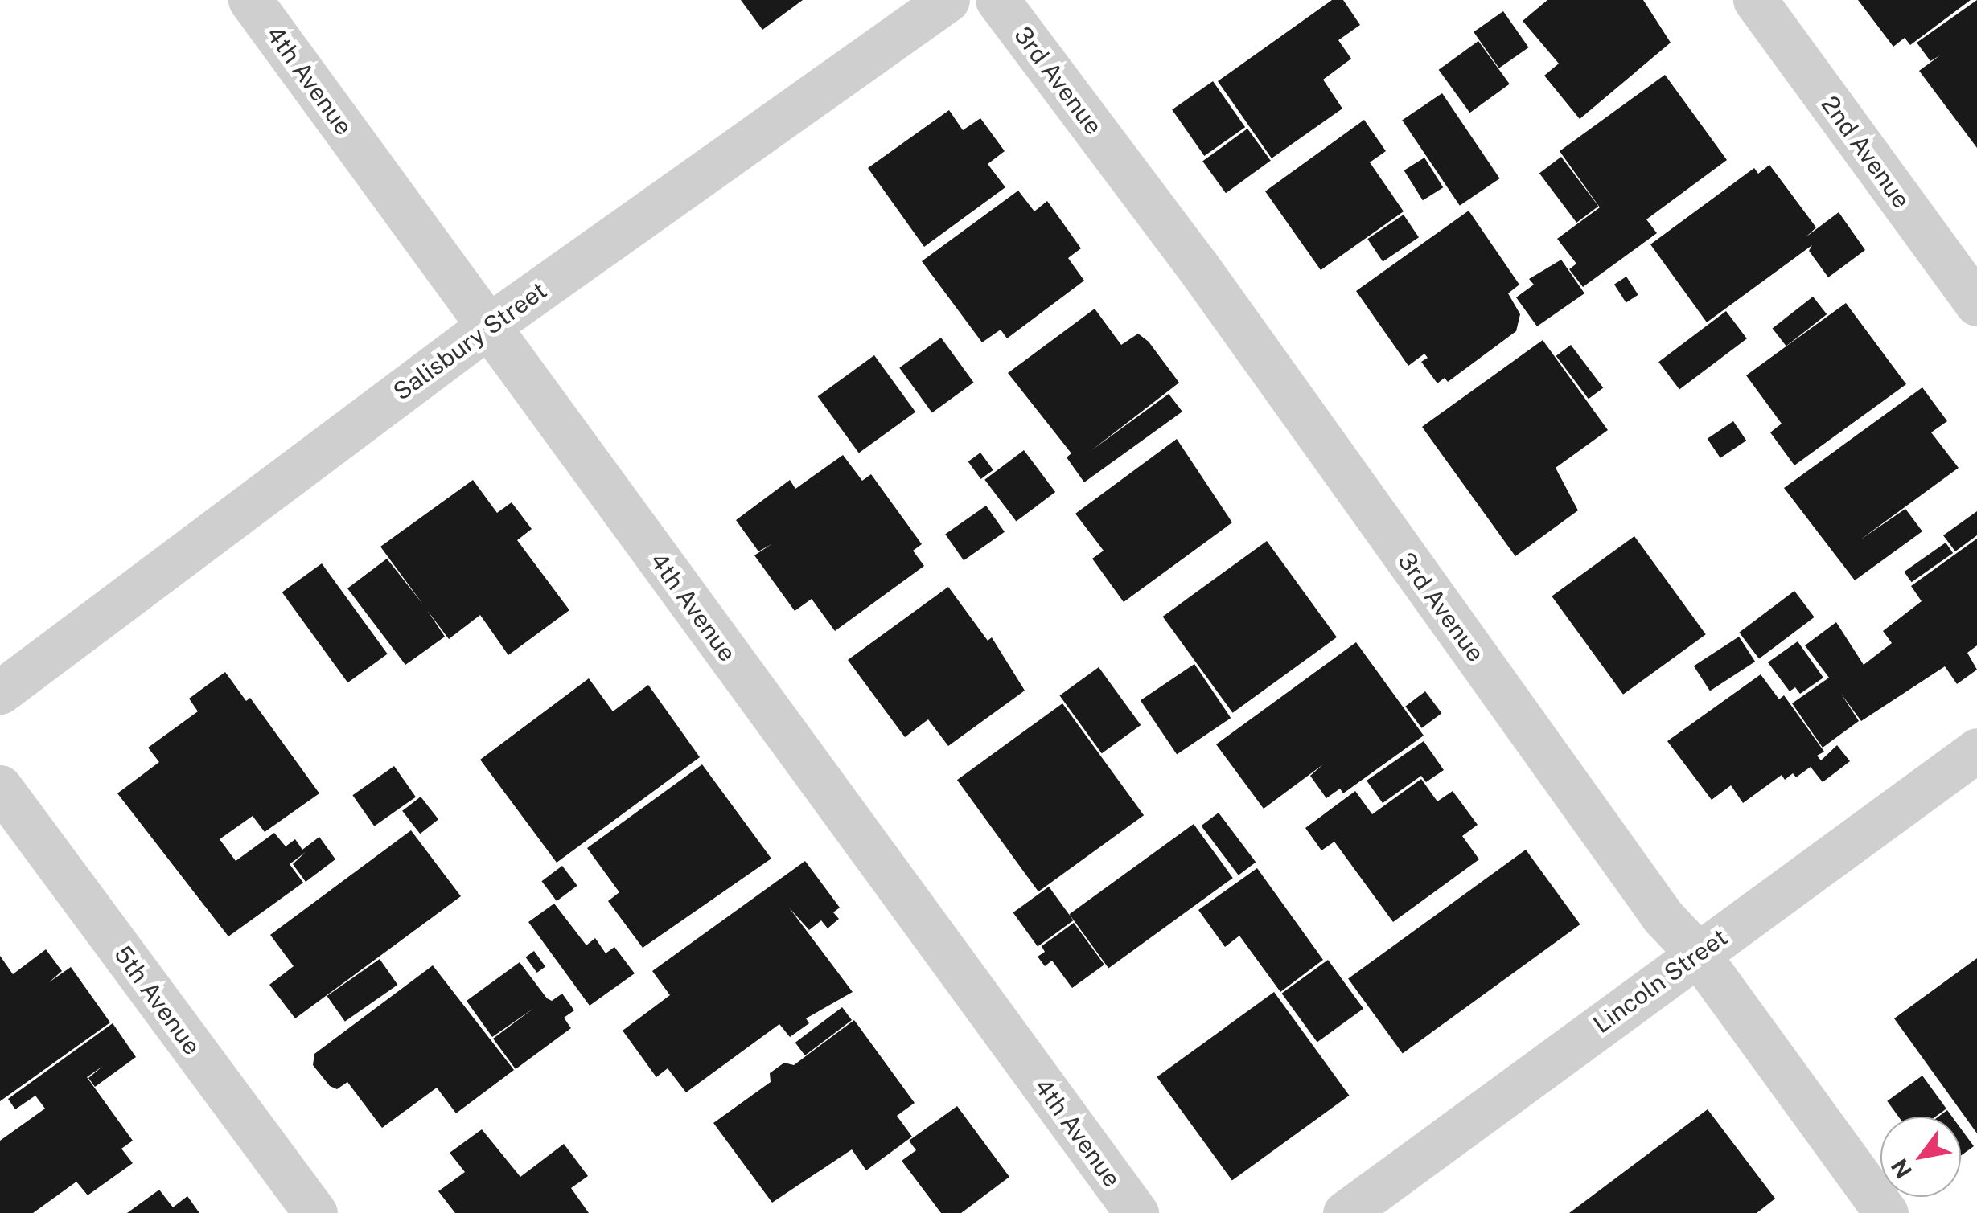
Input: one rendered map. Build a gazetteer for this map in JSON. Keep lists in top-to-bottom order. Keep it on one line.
{"streets":{"street":["4th Avenue","3rd Avenue","2nd Avenue","Salisbury Street","Lincoln Street","5th Avenue"]},"crossings":[["4th Avenue","Salisbury Street"],["3rd Avenue","Lincoln Street"]],"north":"bottom left"}
